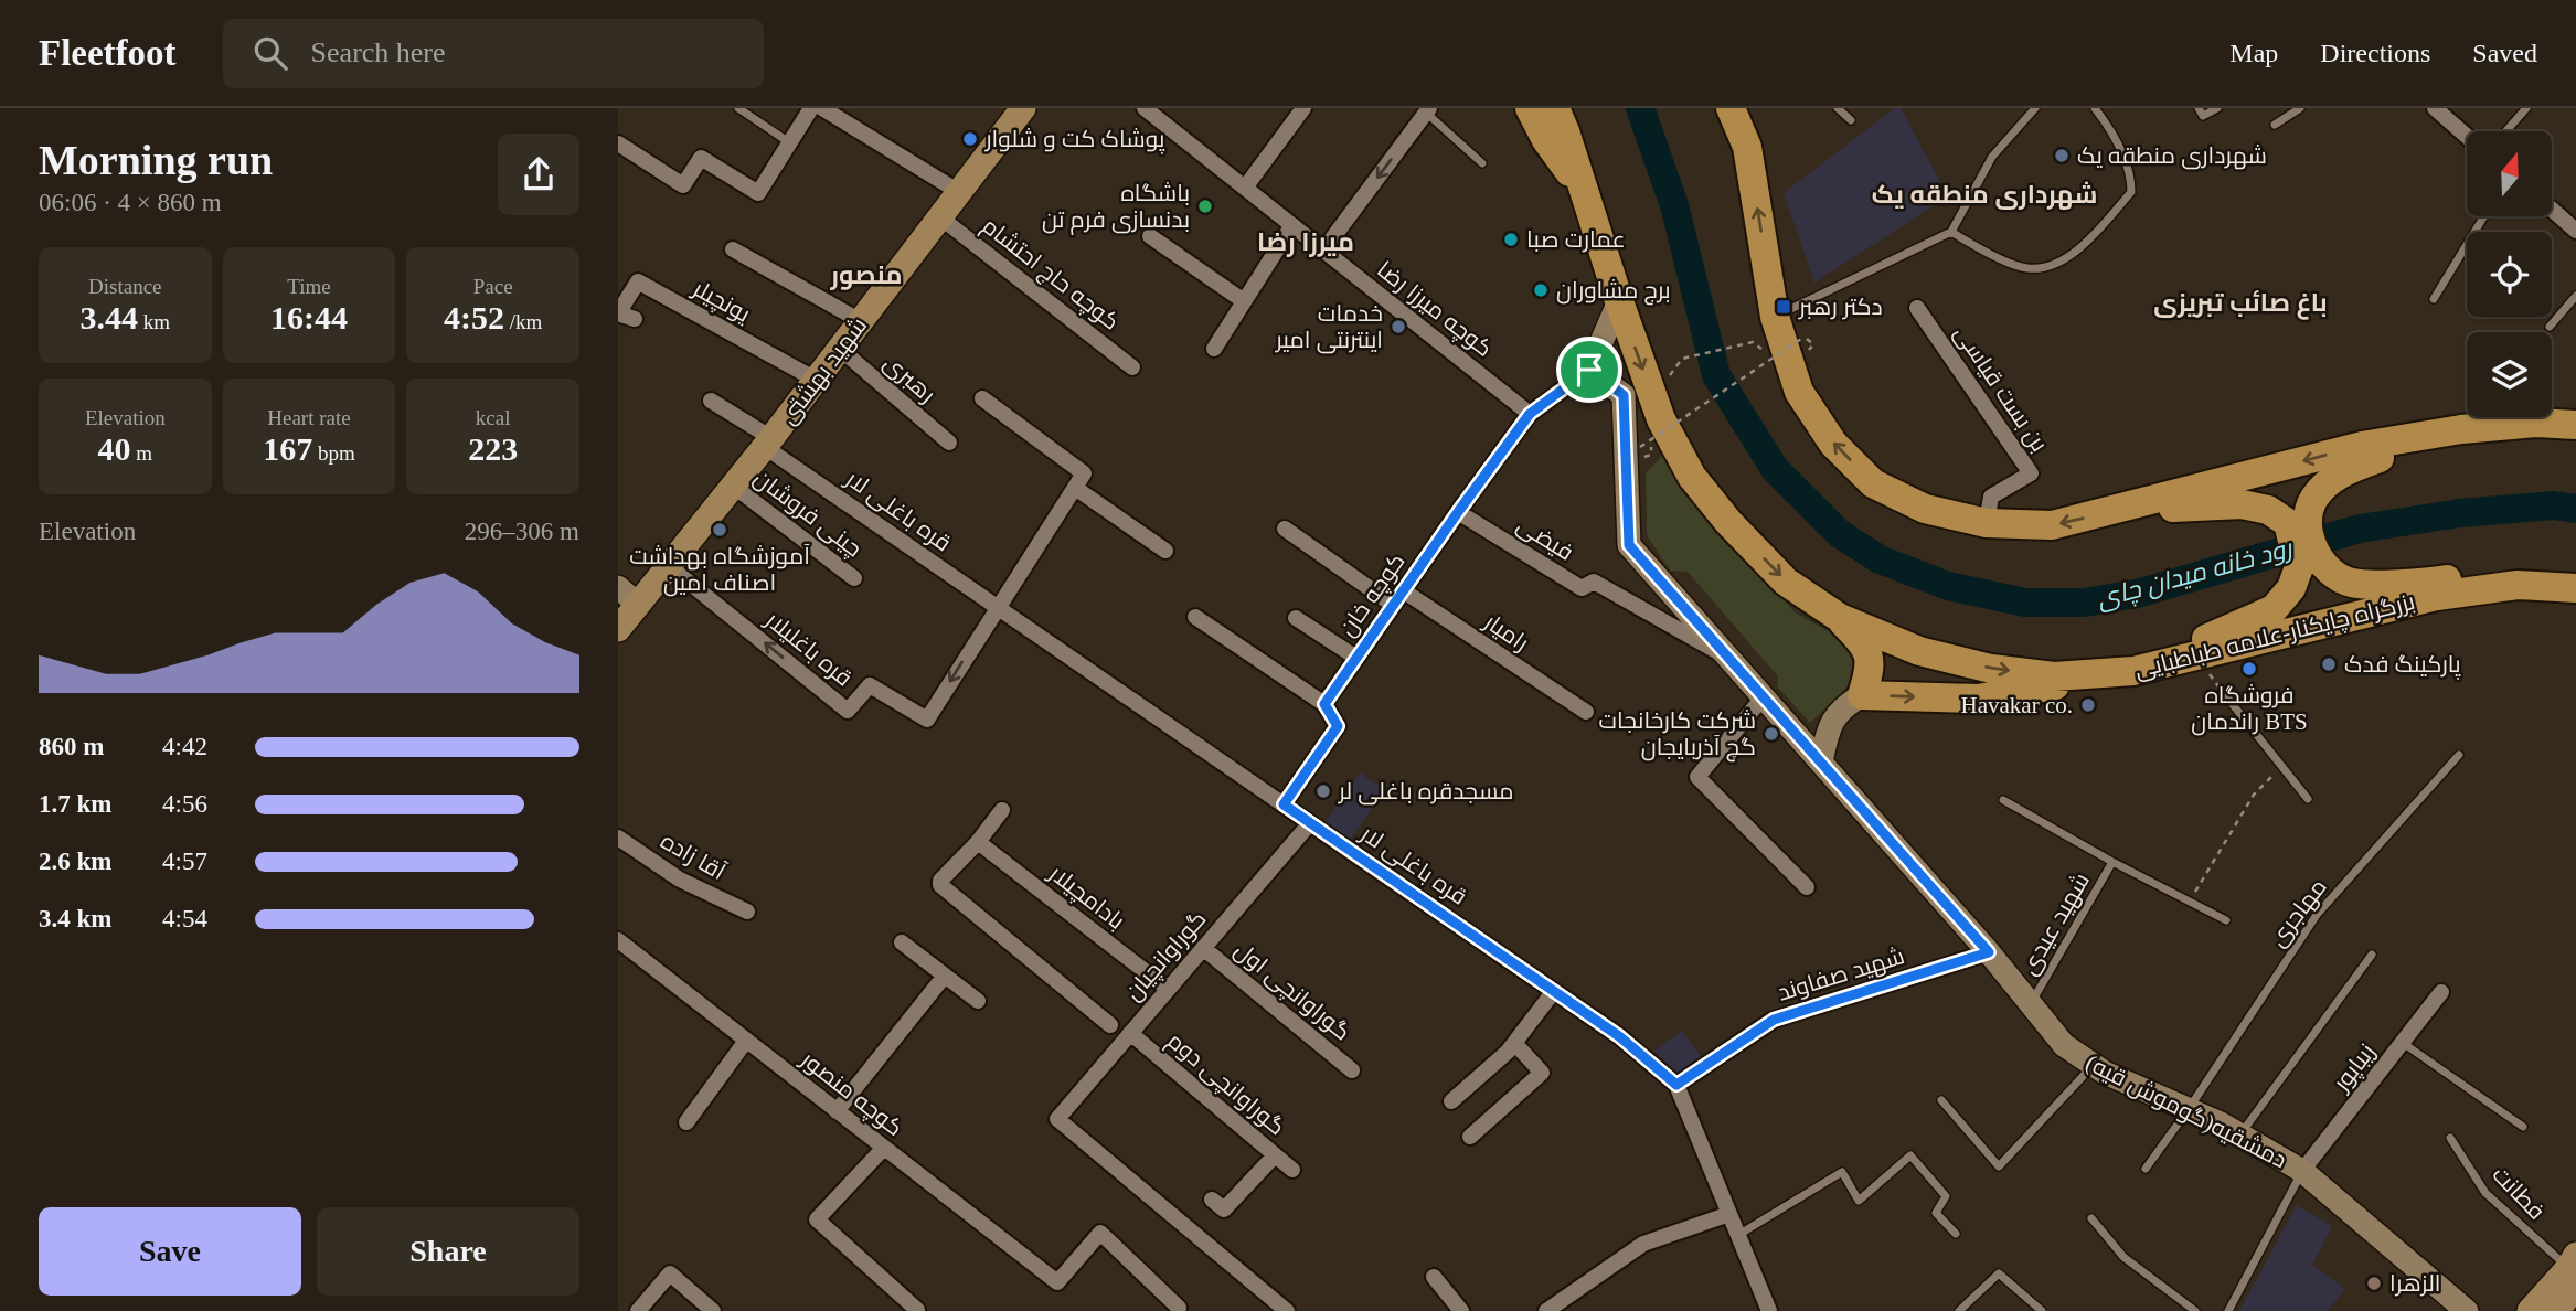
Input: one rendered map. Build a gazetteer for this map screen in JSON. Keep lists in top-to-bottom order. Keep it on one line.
{"streets":{"highway":["بزرگراه چایکنار-علامه طباطبایی"],"main road":["شهید بهشتى","دمشقیه(گوموش قیه)"],"street":["کوچه حاج احتشام","یونچیلر","کوچه میرزا رضا","رهبری","بن بست قیاسی","قره باغلی لار","چینی فروشان","فیضی","کوچه خان","رامیار","قره باغلیلار","آقا زاده","بادامچیلار","گوراوانچیان","شهید صفاوند","گوراوانچی اول","زیباپور","گوراوانچی دوم","کوچه منصور"],"lane":["مهاجری","شهید عیدی","فطانت"]},"crossings":[["کوچه حاج احتشام","شهید بهشتى"],["یونچیلر","شهید بهشتى"],["کوچه میرزا رضا","کوچه خان"],["شهید بهشتى","رهبری"],["شهید بهشتى","قره باغلی لار"],["شهید بهشتى","چینی فروشان"],["شهید بهشتى","قره باغلیلار"],["قره باغلی لار","قره باغلیلار"],["قره باغلی لار","گوراوانچیان"],["قره باغلی لار","شهید صفاوند"],["فیضی","کوچه خان"],["فیضی","دمشقیه(گوموش قیه)"],["کوچه خان","رامیار"],["بادامچیلار","گوراوانچیان"],["مهاجری","دمشقیه(گوموش قیه)"],["شهید عیدی","دمشقیه(گوموش قیه)"],["گوراوانچیان","گوراوانچی اول"],["گوراوانچیان","گوراوانچی دوم"],["شهید صفاوند","دمشقیه(گوموش قیه)"],["زیباپور","دمشقیه(گوموش قیه)"]],"districts":["شهرداری منطقه یک","میرزا رضا","منصور","باغ صائب تبریزی"],"water":["رود خانه میدان چای"],"places":{"other":["پوشاک کت و شلوار","شهرداری منطقه یک","باشگاه بدنسازی فرم تن","عمارت صبا","برج مشاوران","خدمات اینترنتی امیر","آموزشگاه بهداشت اصناف امین","پارکینگ فدک","فروشگاه راندمان BTS","Havakar co.","شرکت کارخانجات گچ آذربایجان","مسجدقره باغلی لر","الزهرا"],"transit":["دکتر رهبر"]},"north":"top","page":{"header":"Fleetfoot","search":"Search here","nav":["Map","Directions","Saved"],"heading":["Morning run","06:06 · 4 × 860 m"],"stats":[["Distance","3.44 km"],["Time","16:44"],["Pace","4:52 /km"],["Elevation","40 m"],["Heart rate","167 bpm"],["kcal","223"]],"chart":["Elevation","296–306 m"],"list":[{"name":"860 m","note":"4:42"},{"name":"1.7 km","note":"4:56"},{"name":"2.6 km","note":"4:57"},{"name":"3.4 km","note":"4:54"}],"buttons":["Save","Share"]}}
